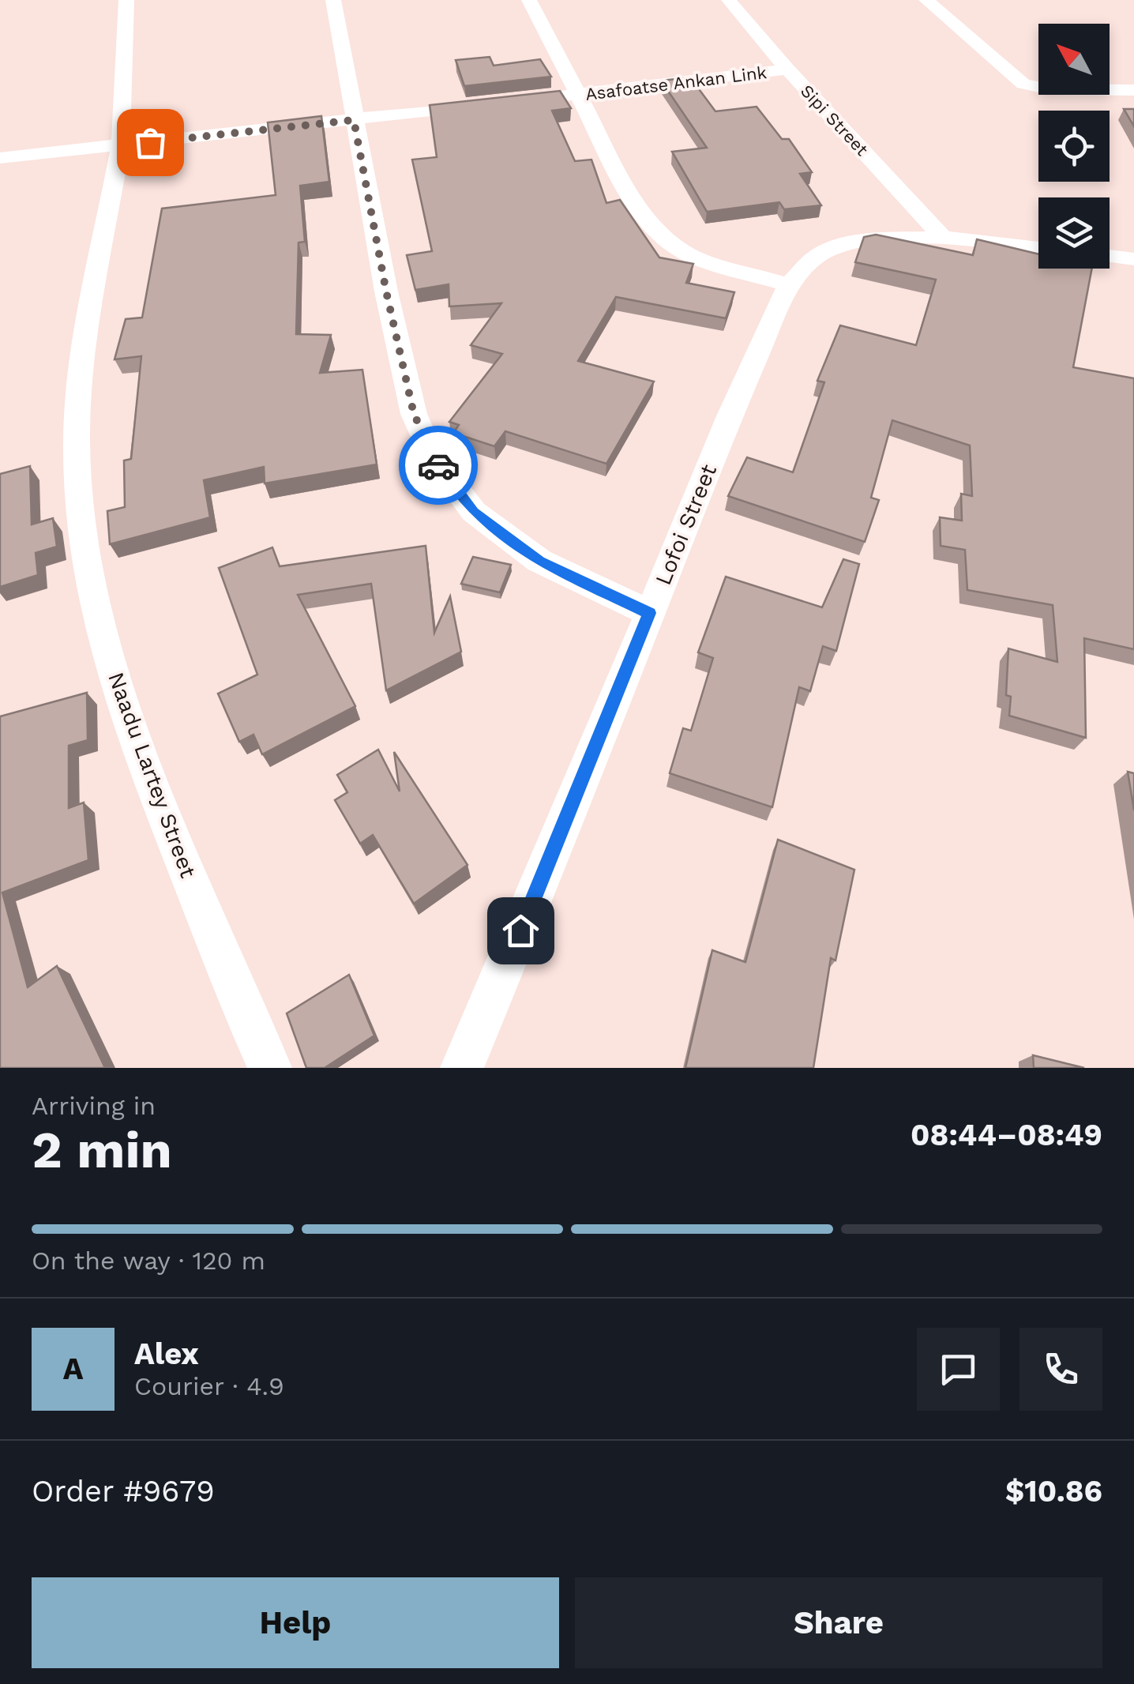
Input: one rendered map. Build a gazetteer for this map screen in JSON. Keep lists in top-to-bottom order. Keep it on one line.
{"streets":{"street":["Asafoatse Ankan Link","Sipi Street","Lofoi Street","Naadu Lartey Street"]},"crossings":[["Asafoatse Ankan Link","Sipi Street"],["Asafoatse Ankan Link","Naadu Lartey Street"],["Sipi Street","Lofoi Street"]],"north":"top left","page":{"heading":["2 min","Arriving in","08:44–08:49"],"panel":["Alex","Courier · 4.9","Order #9679","$10.86"],"bar":"On the way · 120 m","round":"A","buttons":["Help","Share"]}}
